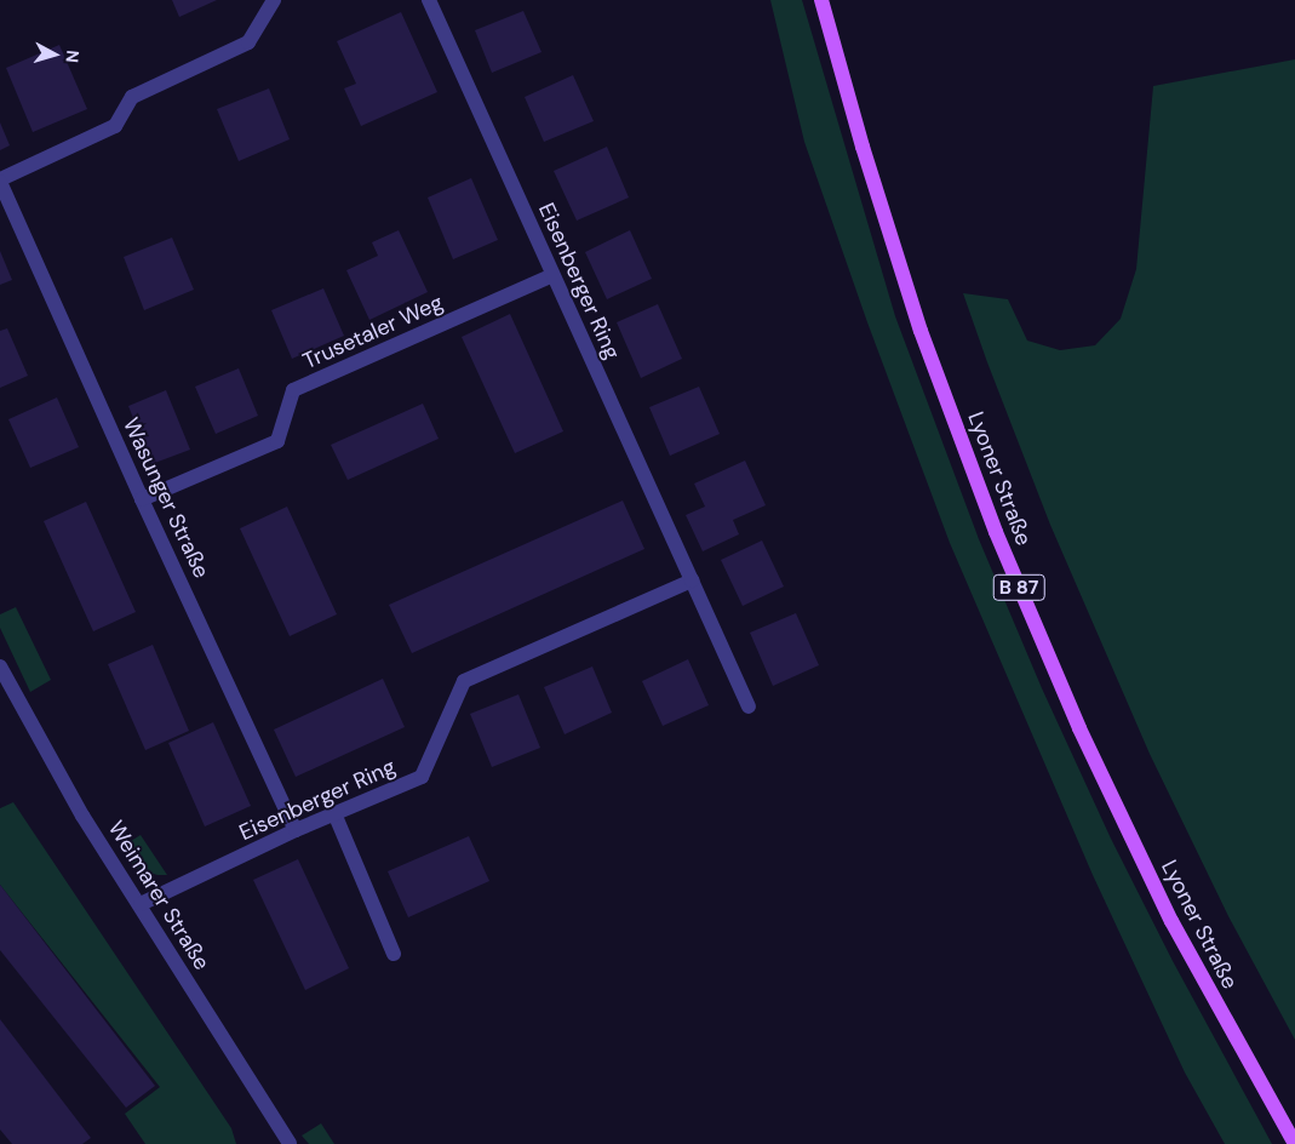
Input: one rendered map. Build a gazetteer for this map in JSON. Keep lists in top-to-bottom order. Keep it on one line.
{"streets":{"main road":["Lyoner Straße","B 87"],"street":["Eisenberger Ring","Trusetaler Weg","Wasunger Straße","Weimarer Straße"]},"crossings":[["Eisenberger Ring","Trusetaler Weg"],["Eisenberger Ring","Wasunger Straße"],["Eisenberger Ring","Weimarer Straße"],["Trusetaler Weg","Wasunger Straße"]],"north":"right"}
